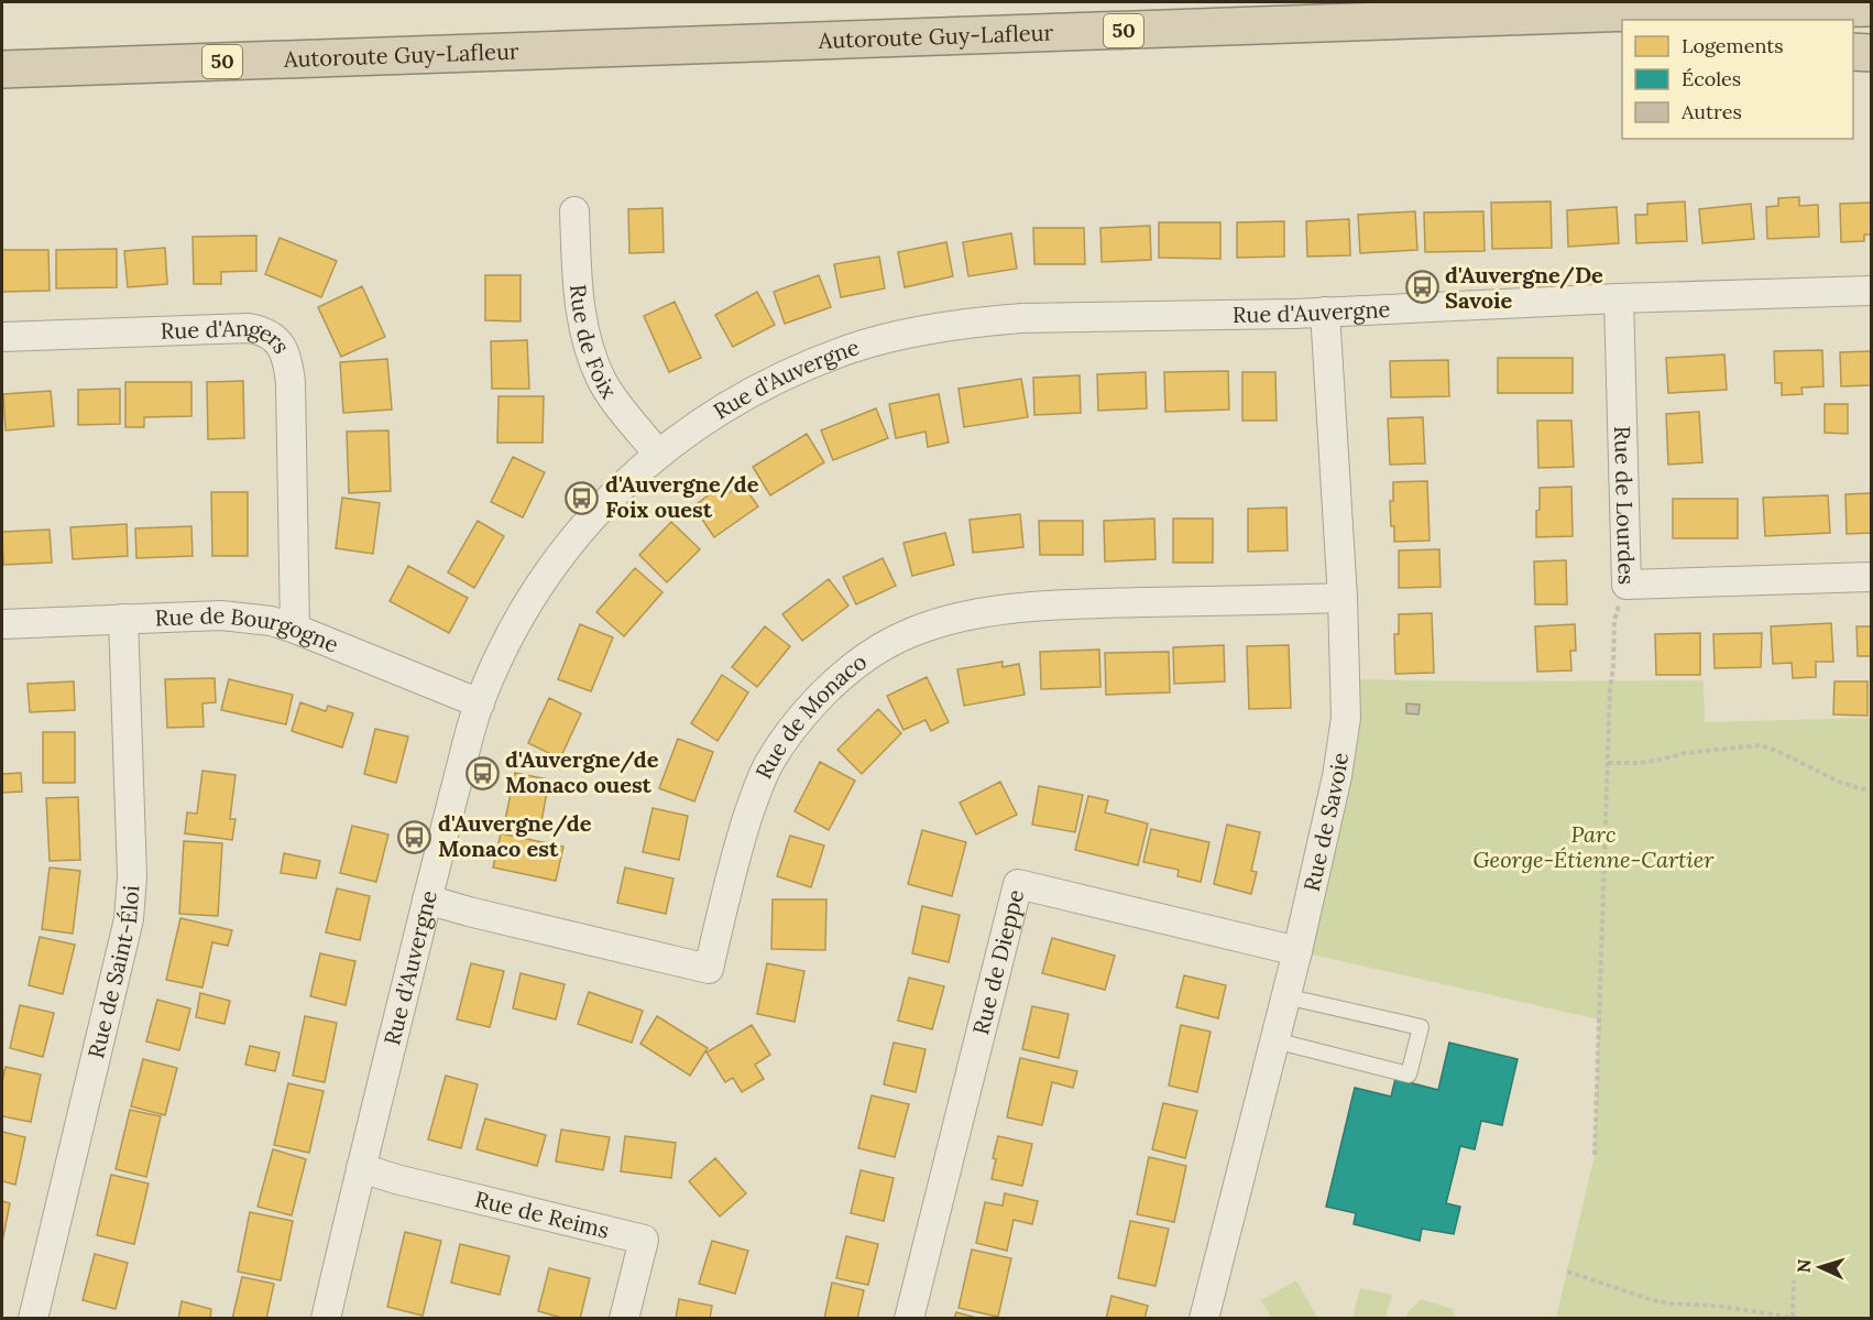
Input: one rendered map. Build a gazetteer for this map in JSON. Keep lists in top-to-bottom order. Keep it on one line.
{"streets":{"highway":["50","Autoroute Guy-Lafleur"],"street":["Rue d'Auvergne","Rue de Foix","Rue d'Angers","Rue de Lourdes","Rue de Bourgogne","Rue de Monaco","Rue de Savoie","Rue de Dieppe","Rue de Saint-Éloi","Rue de Reims"]},"crossings":[["Rue d'Auvergne","Rue de Foix"],["Rue d'Auvergne","Rue de Lourdes"],["Rue d'Auvergne","Rue de Bourgogne"],["Rue d'Auvergne","Rue de Monaco"],["Rue d'Auvergne","Rue de Savoie"],["Rue d'Auvergne","Rue de Reims"],["Rue d'Angers","Rue de Bourgogne"],["Rue de Bourgogne","Rue de Saint-Éloi"],["Rue de Monaco","Rue de Savoie"],["Rue de Savoie","Rue de Dieppe"]],"parks":["Parc George-Étienne-Cartier"],"places":{"bus stop":["d'Auvergne/De Savoie","d'Auvergne/de Foix ouest","d'Auvergne/de Monaco ouest","d'Auvergne/de Monaco est"]},"legend":["Logements","Écoles","Autres"],"north":"left"}
